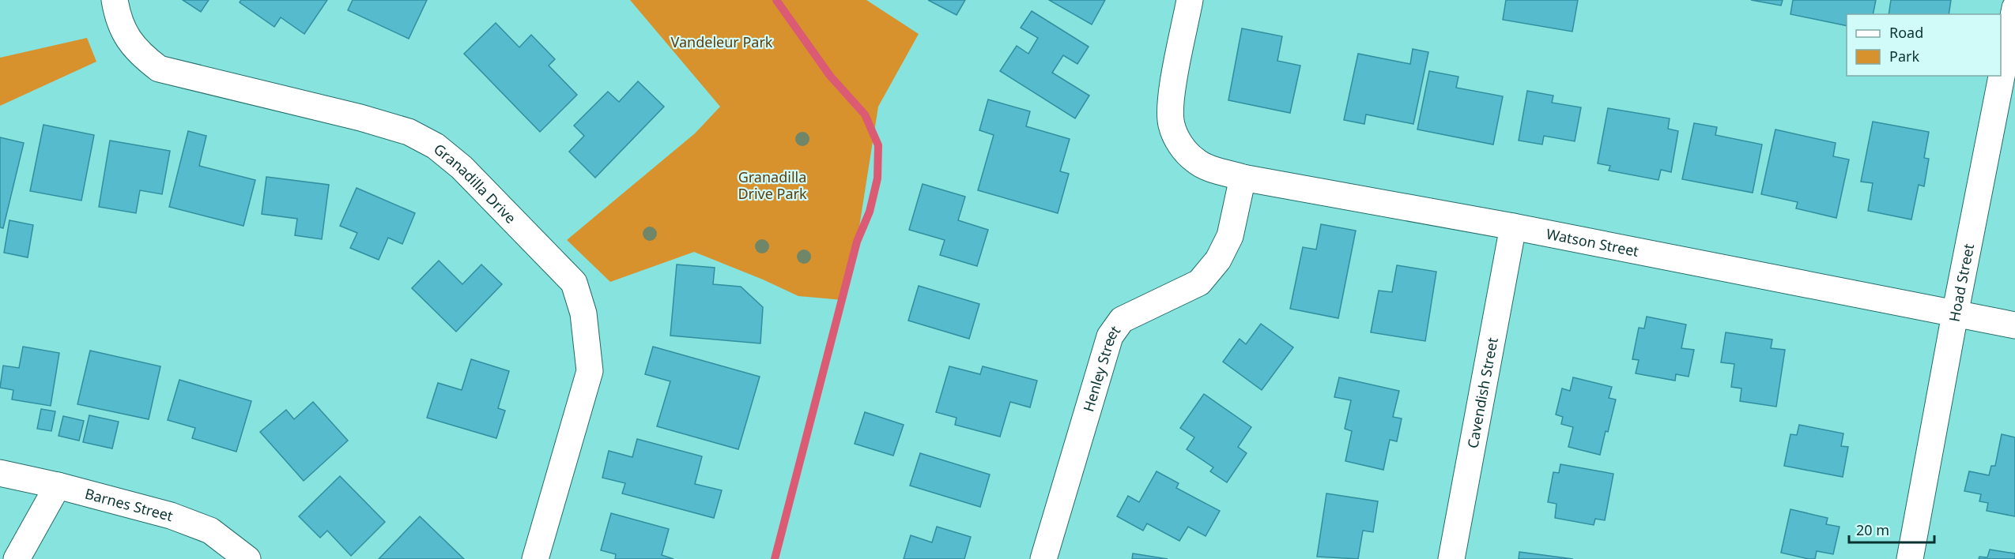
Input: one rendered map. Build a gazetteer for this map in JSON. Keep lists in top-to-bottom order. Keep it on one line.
{"streets":{"street":["Granadilla Drive","Watson Street","Hoad Street","Henley Street","Cavendish Street","Barnes Street"]},"crossings":[["Watson Street","Hoad Street"],["Watson Street","Henley Street"],["Watson Street","Cavendish Street"]],"parks":["Vandeleur Park","Granadilla Drive Park"],"legend":["Road","Park"],"scale_bar":"20 m"}
